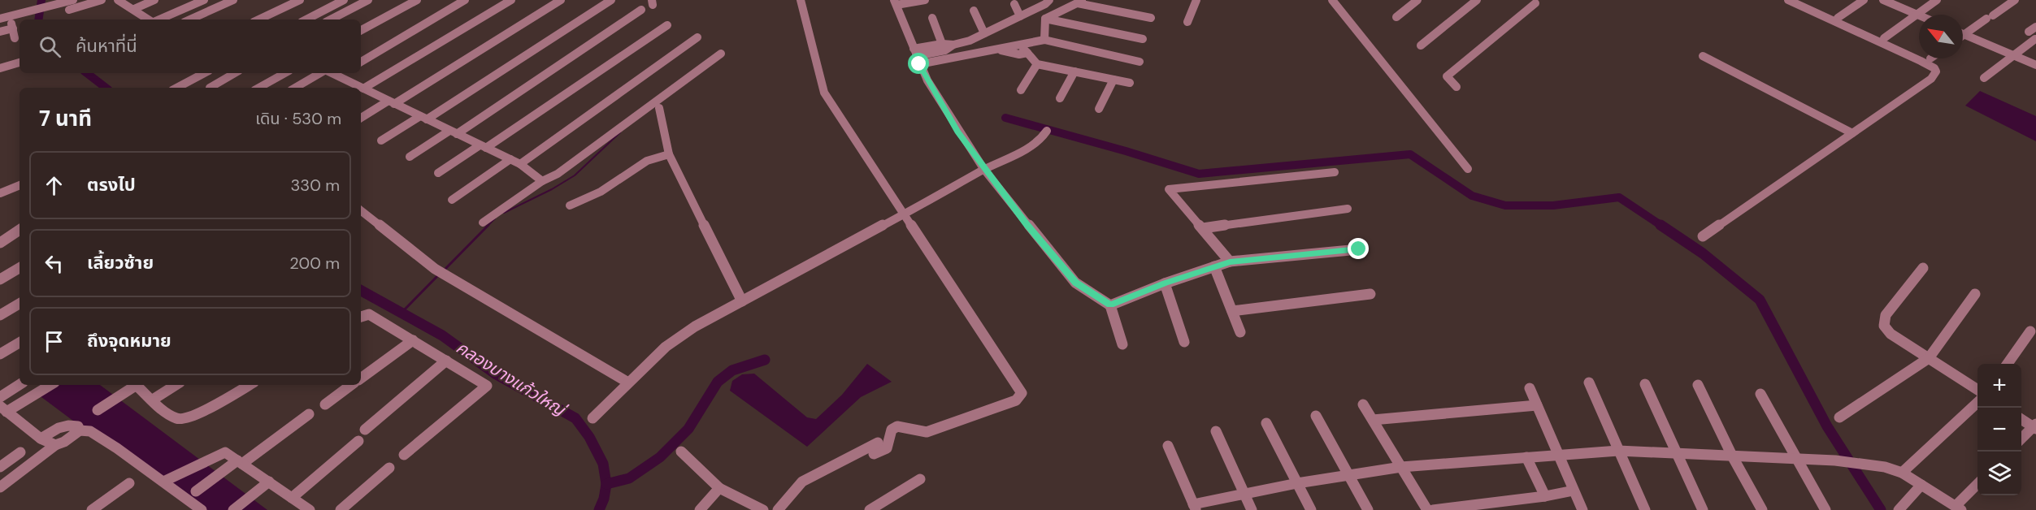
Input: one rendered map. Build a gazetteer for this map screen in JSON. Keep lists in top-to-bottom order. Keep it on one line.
{"water":["คลองบางแก้วใหญ่"],"north":"top left","page":{"search":"ค้นหาที่นี่","heading":["7 นาที","เดิน · 530 m"],"list":[["ตรงไป","330 m"],["เลี้ยวซ้าย","200 m"],"ถึงจุดหมาย"],"map_buttons":["+","−"]}}
